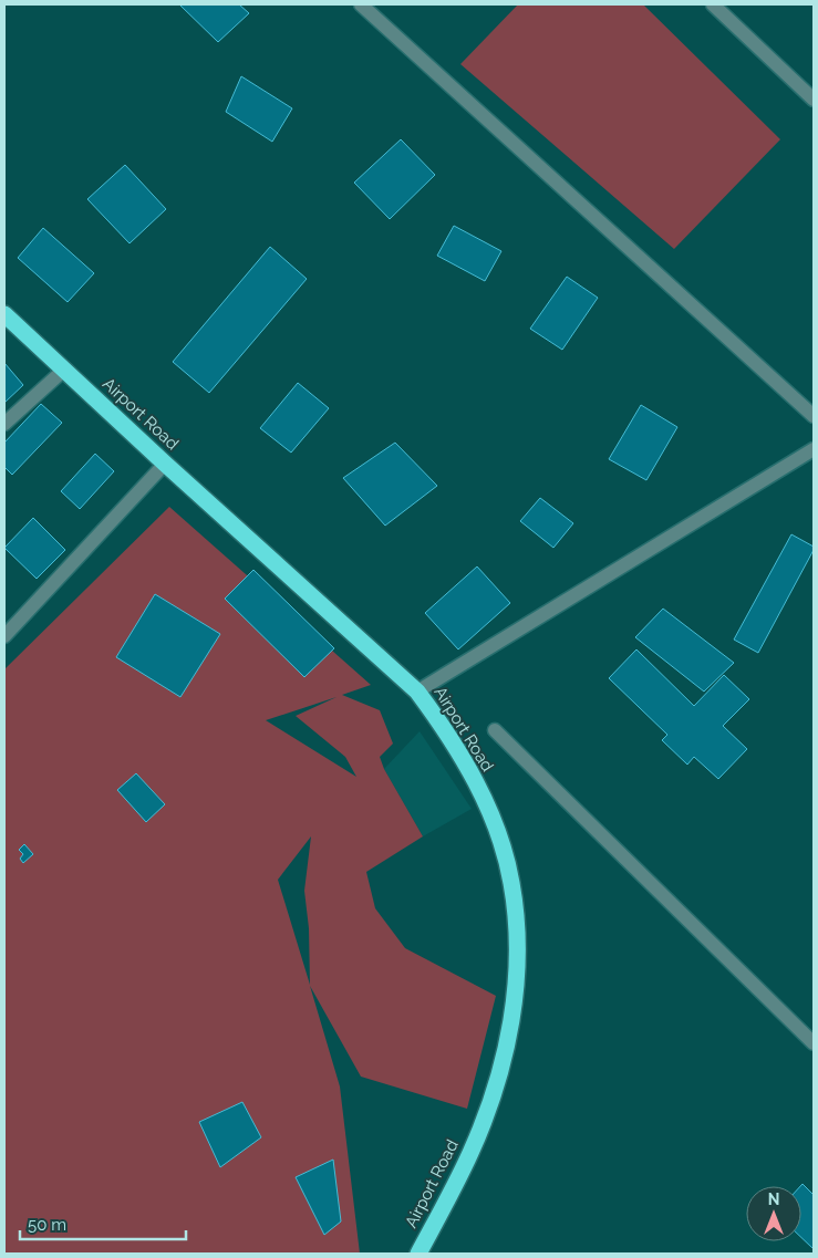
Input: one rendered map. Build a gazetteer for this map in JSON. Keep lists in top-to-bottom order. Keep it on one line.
{"streets":{"highway":["Airport Road"]},"scale_bar":"50 m","north":"top"}
